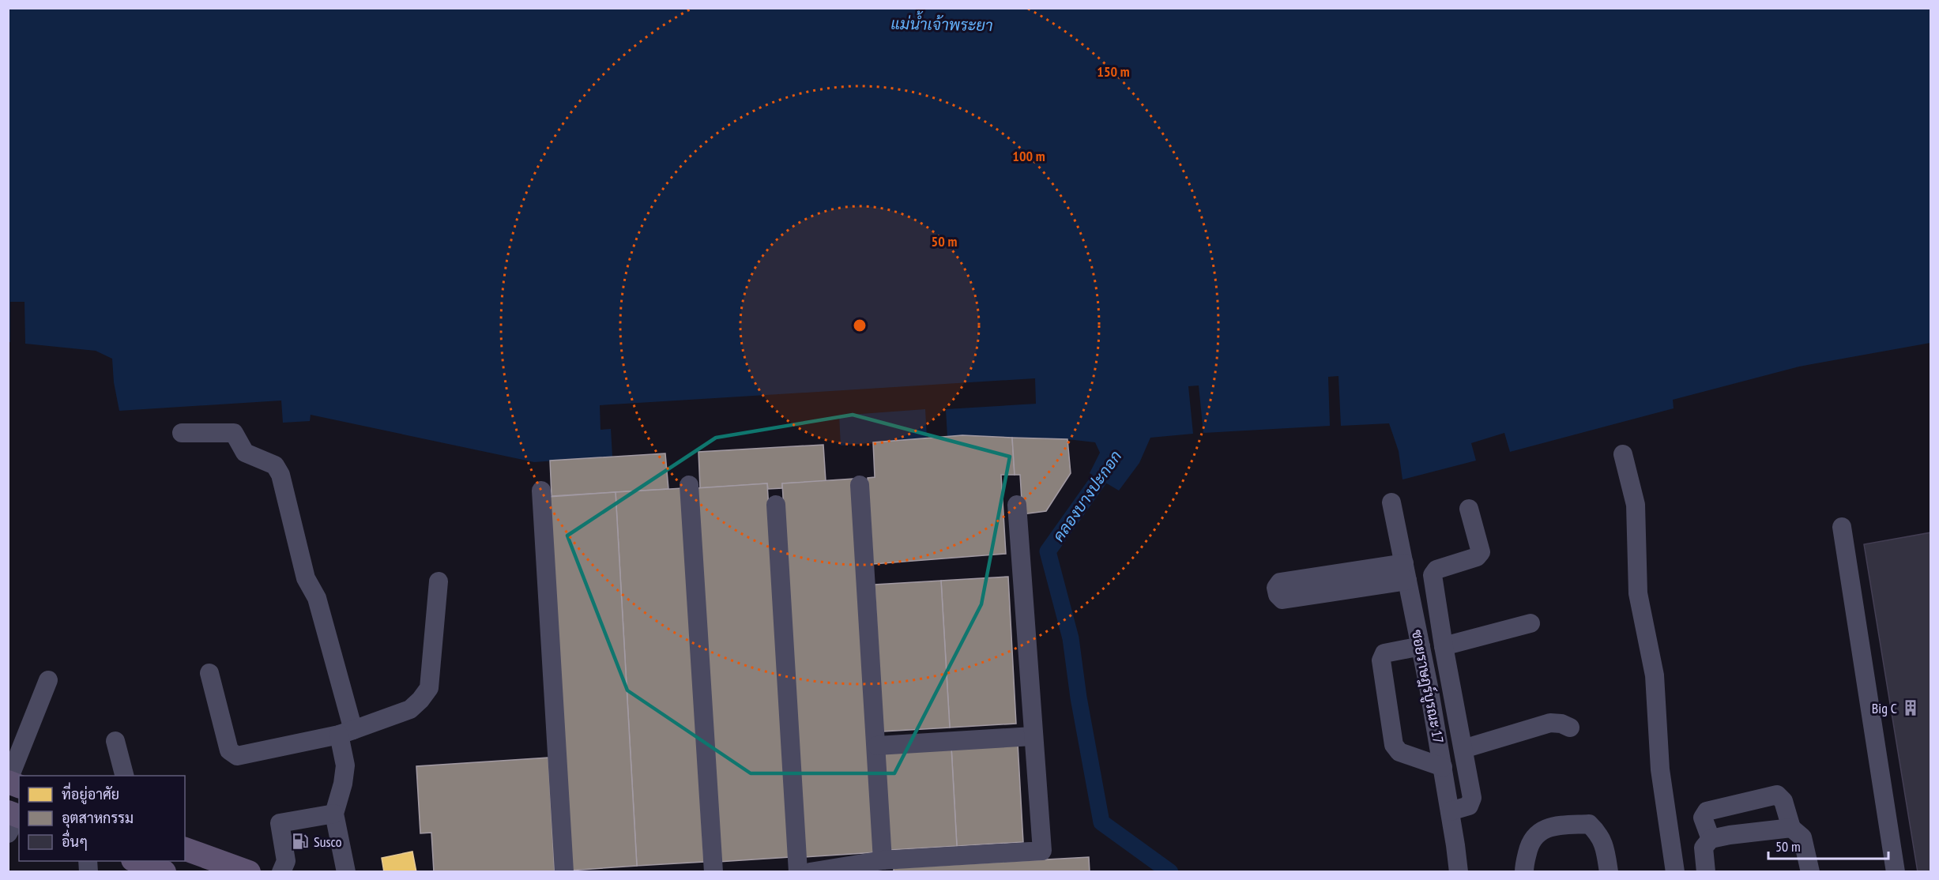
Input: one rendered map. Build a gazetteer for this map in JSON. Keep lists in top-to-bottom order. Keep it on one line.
{"streets":{"street":["ซอยราษฎร์บูรณะ 17"]},"water":["แม่น้ำเจ้าพระยา","คลองบางปะกอก"],"places":{"building":["Big C"],"fuel station":["Susco"]},"legend":["ที่อยู่อาศัย","อุตสาหกรรม","อื่นๆ"],"scale_bar":"50 m","rings":["150 m","100 m","50 m"]}
